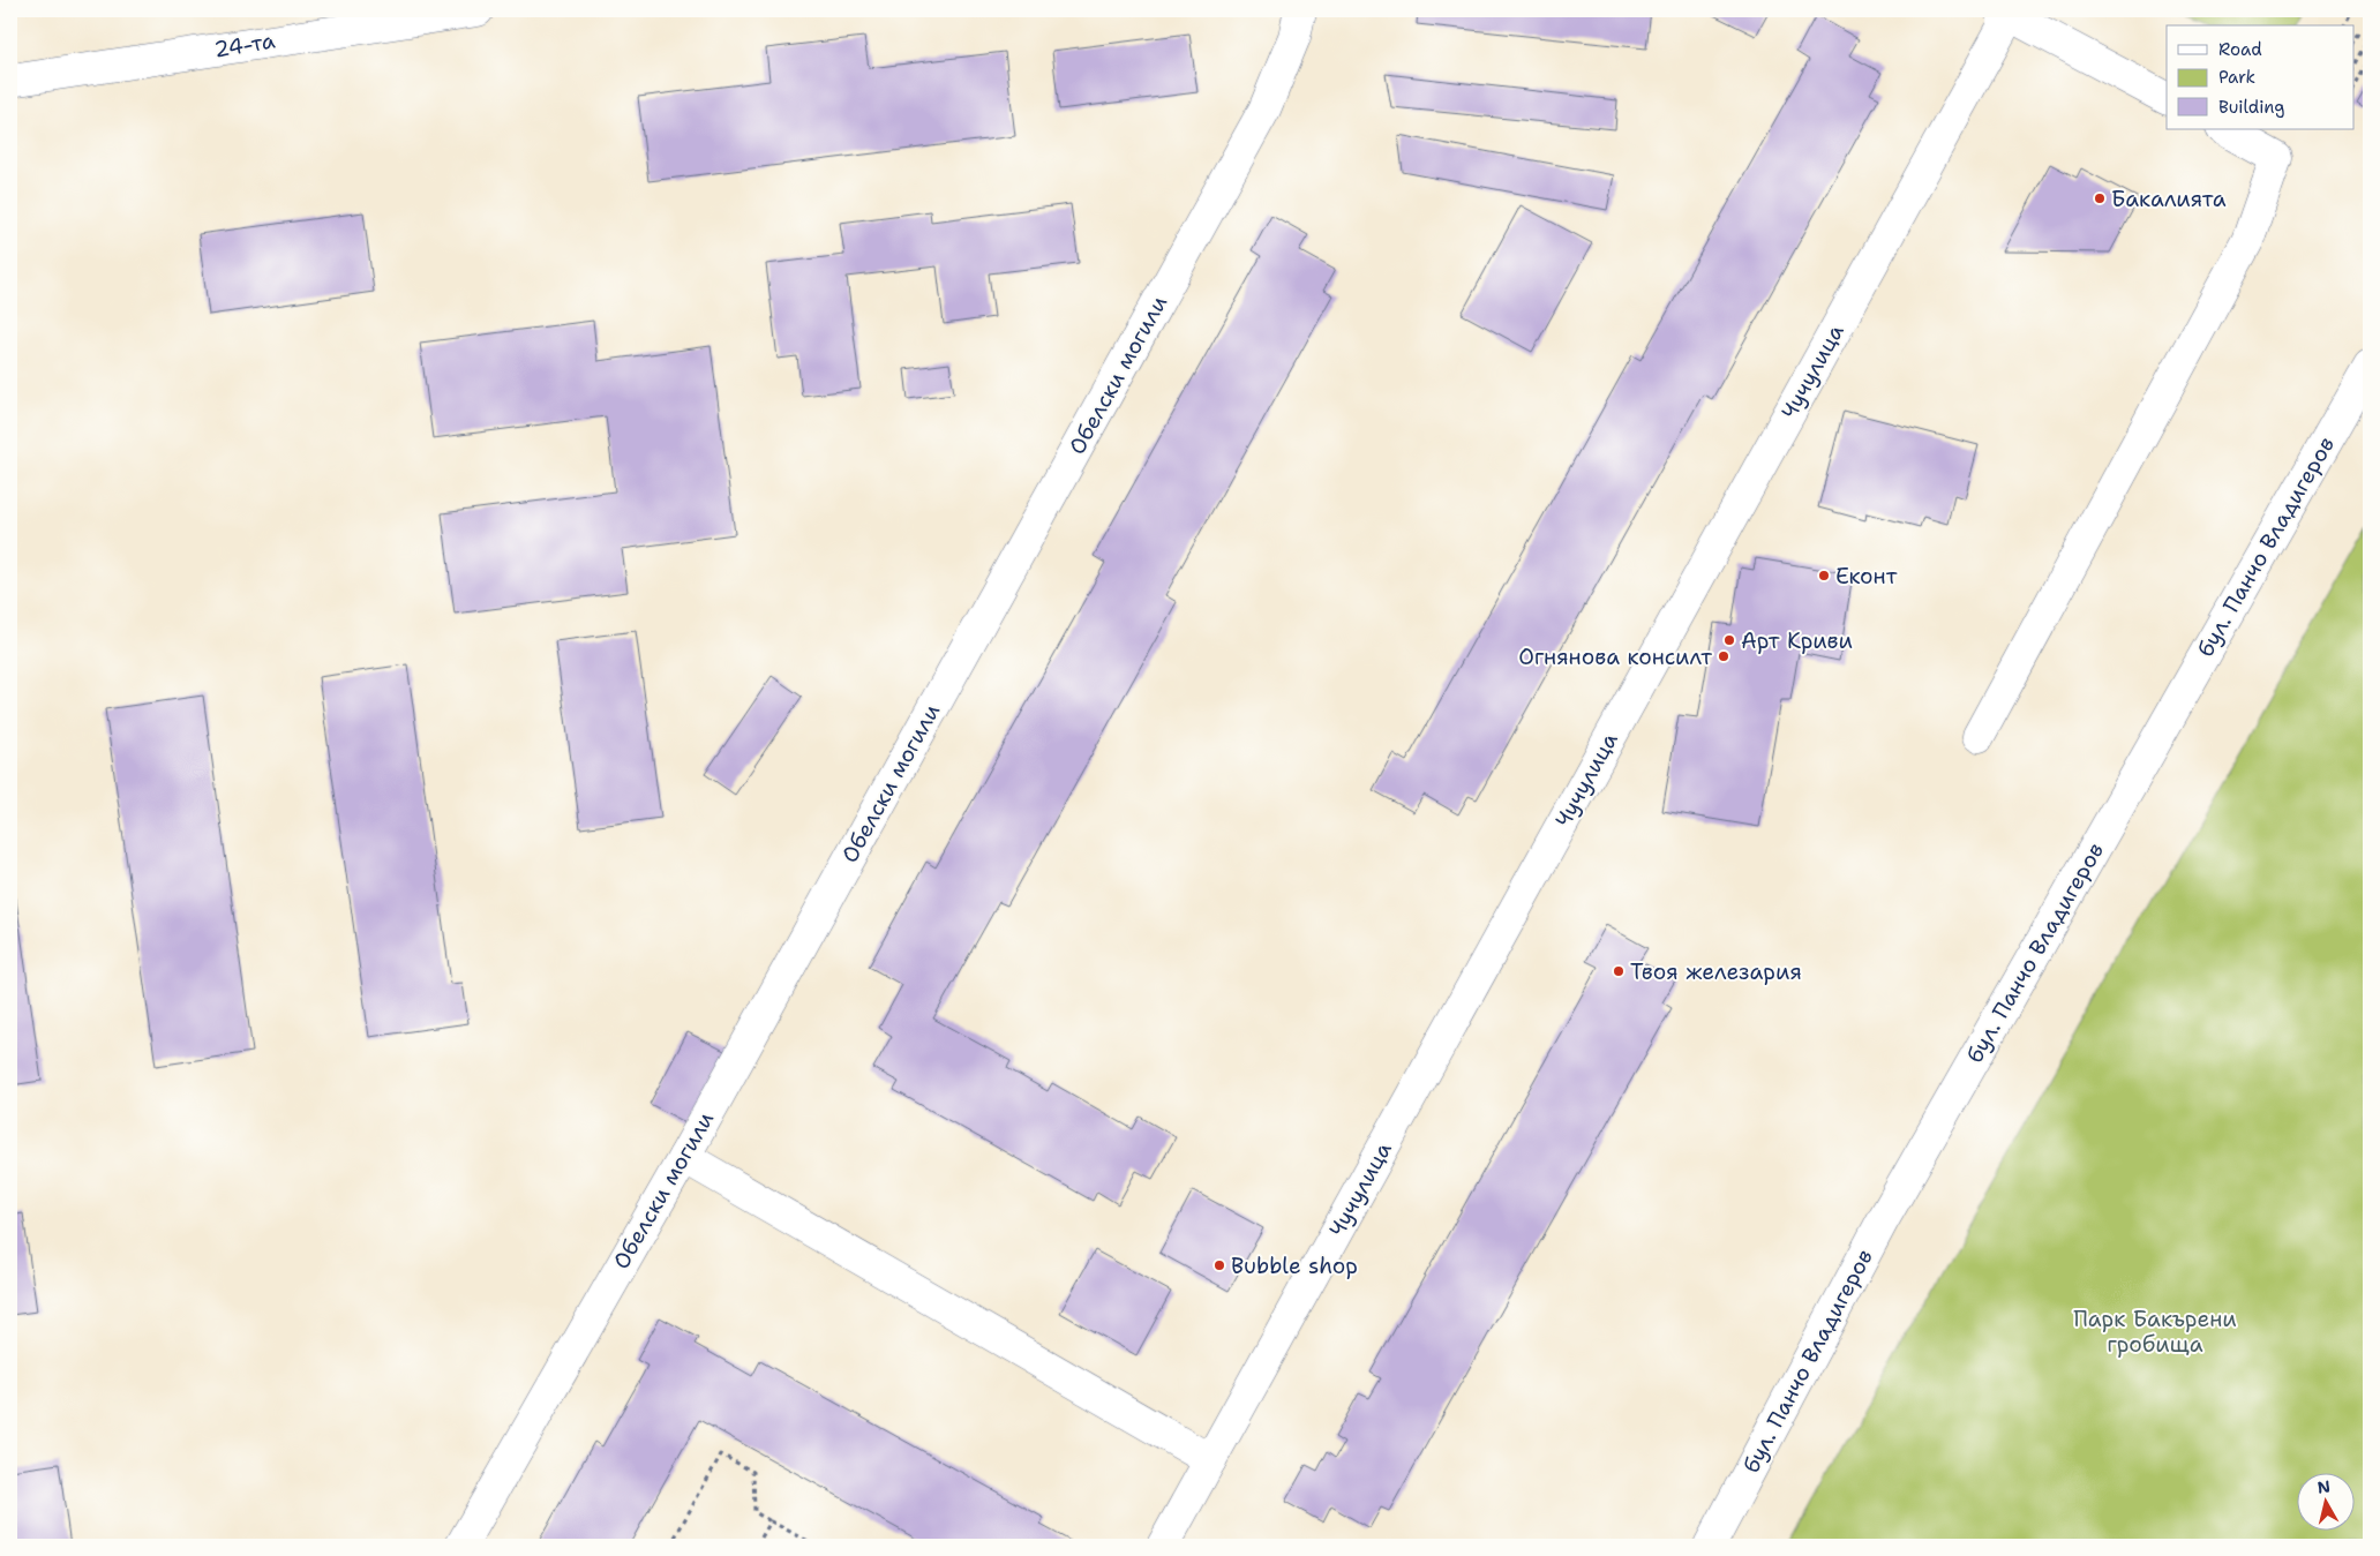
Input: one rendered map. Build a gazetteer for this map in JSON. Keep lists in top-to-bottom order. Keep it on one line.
{"streets":{"street":["24-та","Чучулица","Обелски могили","бул. Панчо Владигеров"]},"parks":["Парк Бакърени гробища"],"places":["Бакалията","Еконт","Арт Криви","Огнянова консилт","Твоя железария","Bubble shop"],"legend":["Road","Park","Building"],"north":"top"}
